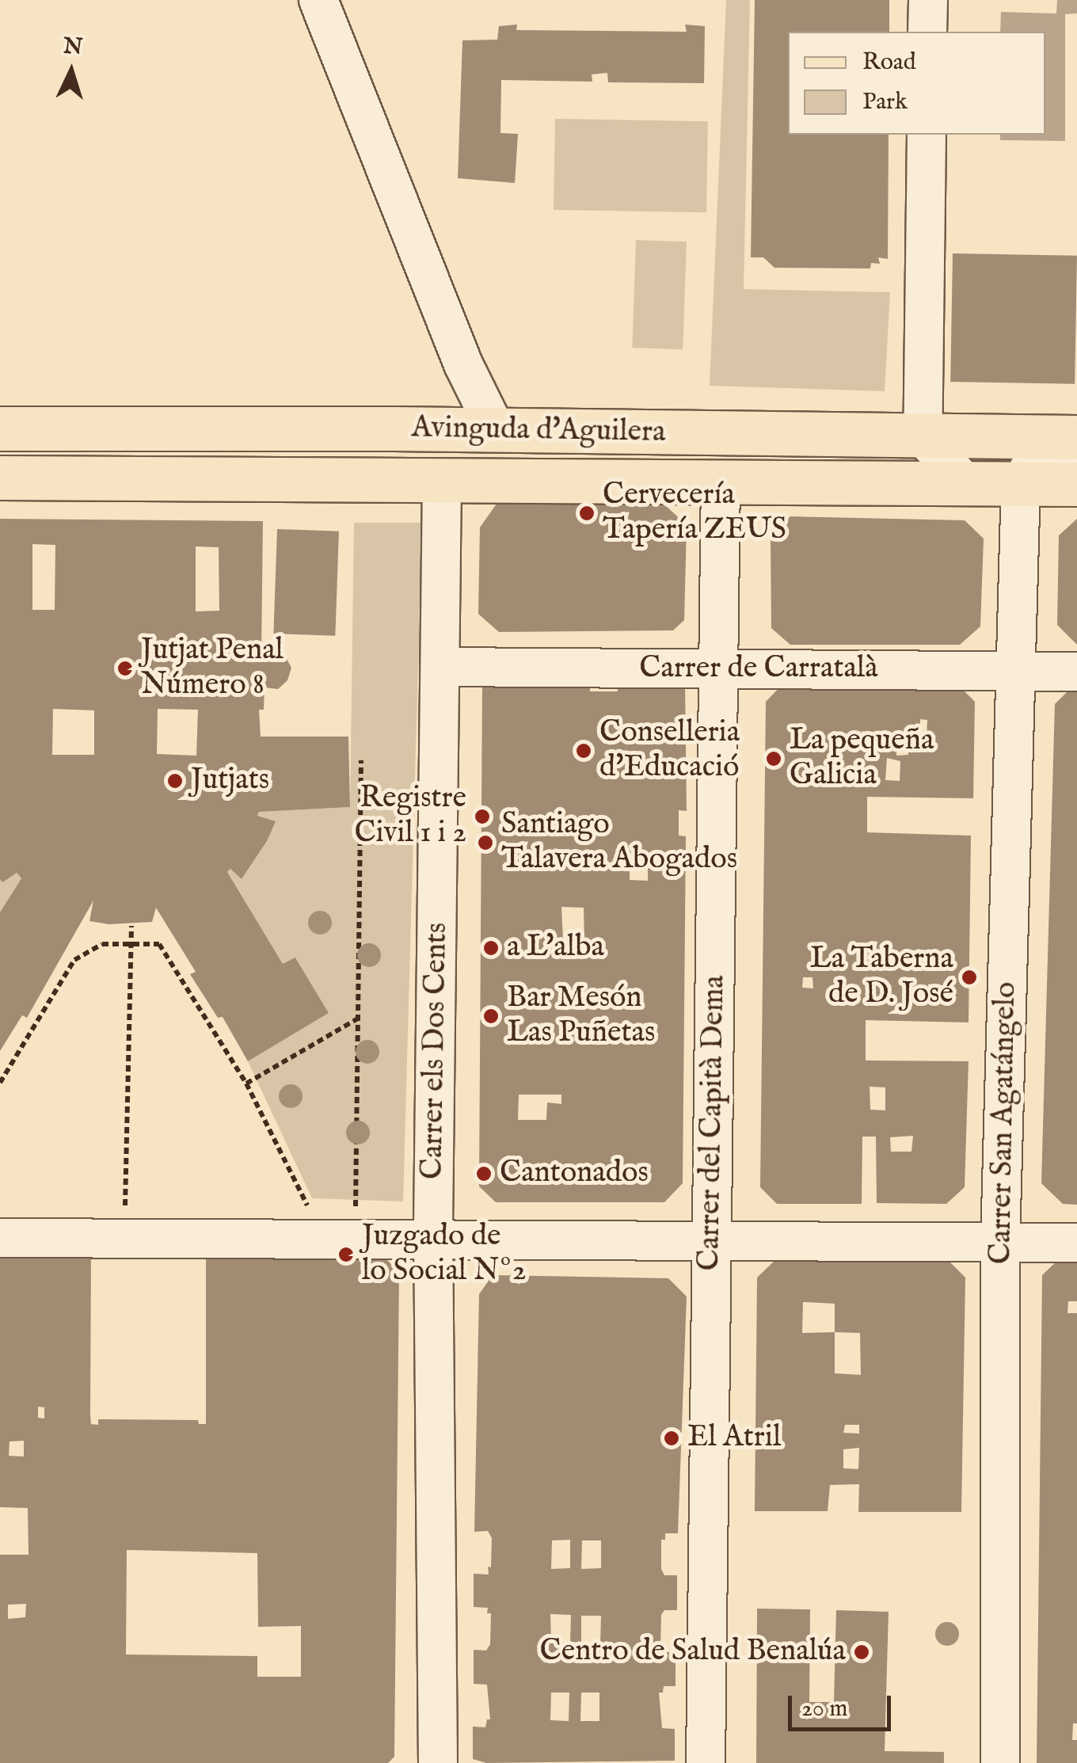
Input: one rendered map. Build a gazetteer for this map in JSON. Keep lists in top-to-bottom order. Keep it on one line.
{"streets":{"main road":["Avinguda d'Aguilera"],"street":["Carrer de Carratalà","Carrer els Dos Cents","Carrer del Capità Dema","Carrer San Agatángelo"]},"crossings":[["Avinguda d'Aguilera","Carrer els Dos Cents"],["Avinguda d'Aguilera","Carrer del Capità Dema"],["Avinguda d'Aguilera","Carrer San Agatángelo"],["Carrer de Carratalà","Carrer els Dos Cents"],["Carrer de Carratalà","Carrer del Capità Dema"],["Carrer de Carratalà","Carrer San Agatángelo"]],"places":["Cervecería Tapería ZEUS","Jutjat Penal Número 8","Conselleria d'Educació","La pequeña Galicia","Jutjats","Registre Civil 1 i 2","Santiago Talavera Abogados","a L'alba","La Taberna de D. José","Bar Mesón Las Puñetas","Cantonados","Juzgado de lo Social Nº2","El Atril","Centro de Salud Benalúa"],"legend":["Road","Park"],"scale_bar":"20 m","north":"top"}
